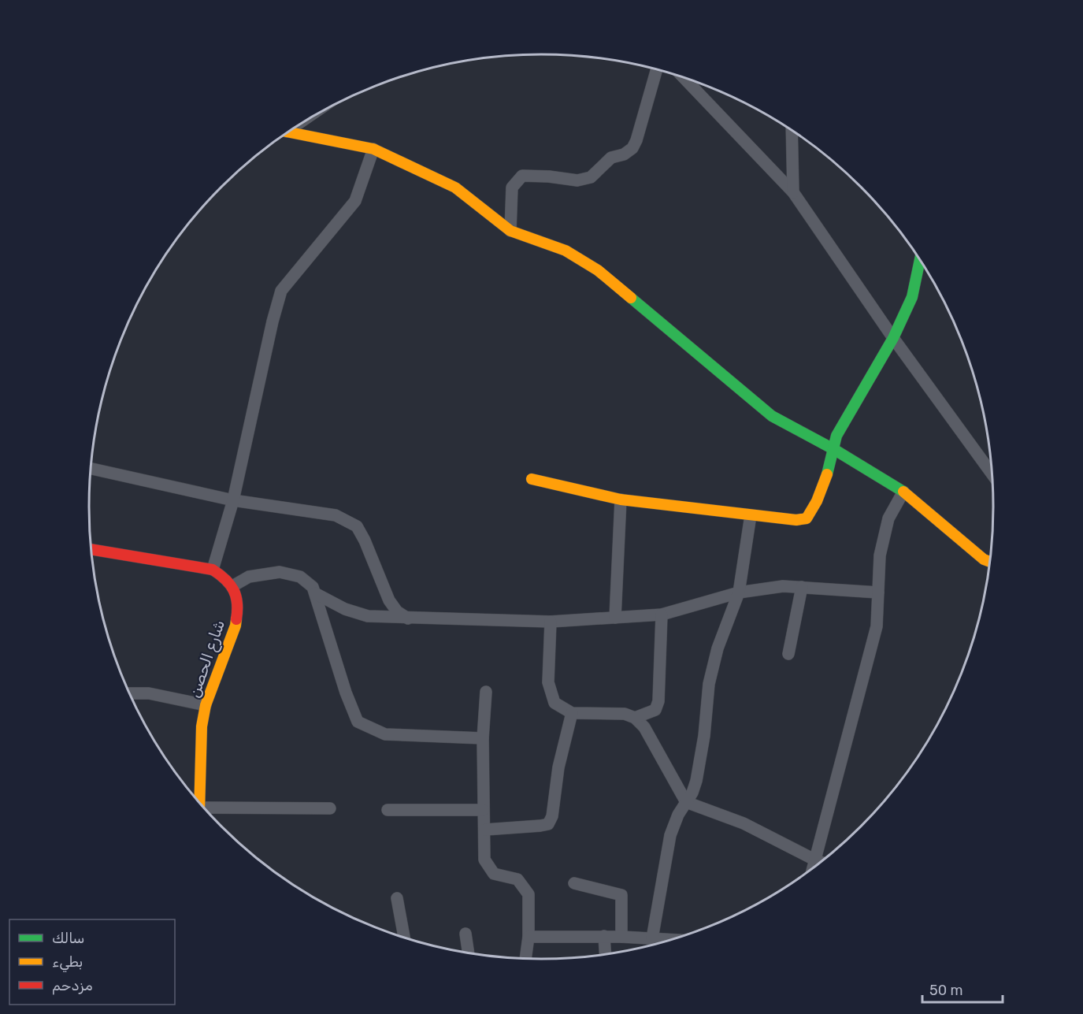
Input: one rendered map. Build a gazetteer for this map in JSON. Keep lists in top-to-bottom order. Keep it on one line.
{"streets":{"street":["شارع الحصن"]},"legend":["سالك","بطيء","مزدحم"],"scale_bar":"50 m"}
